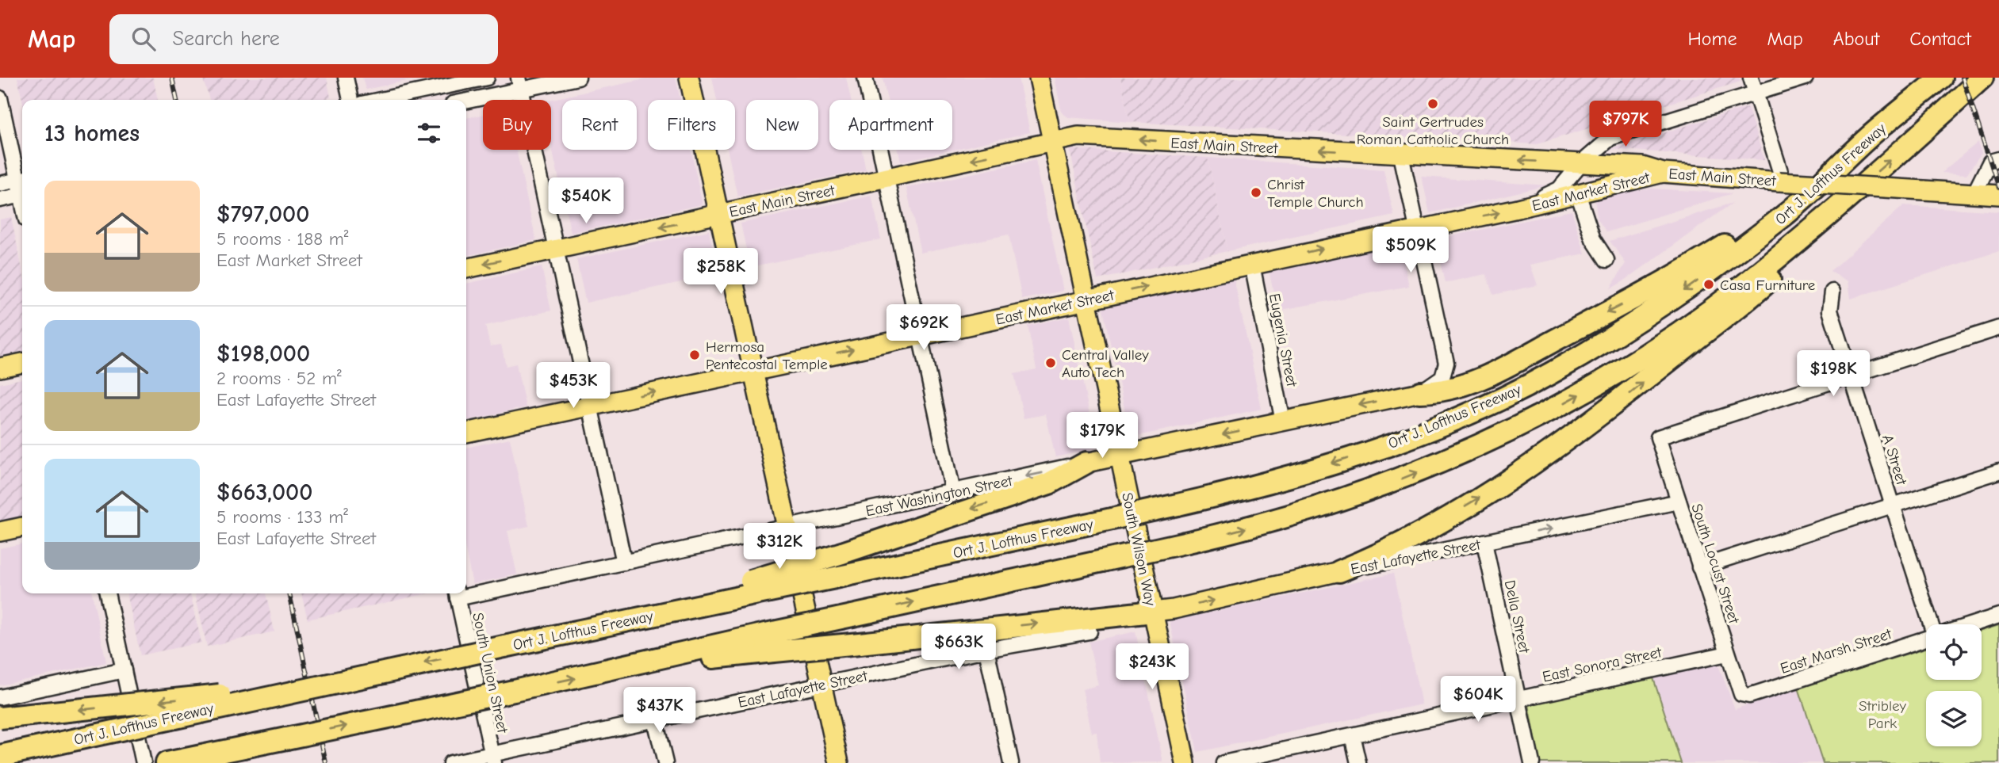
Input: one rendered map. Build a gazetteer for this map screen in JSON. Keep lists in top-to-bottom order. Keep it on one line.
{"streets":{"highway":["Ort J. Lofthus Freeway"],"main road":["East Main Street","East Market Street","East Washington Street","South Wilson Way","East Lafayette Street"],"street":["Eugenia Street","A Street","South Locust Street","Della Street","East Marsh Street","East Sonora Street","South Union Street"]},"crossings":[["East Main Street","East Market Street"],["East Main Street","South Wilson Way"],["East Market Street","Eugenia Street"],["East Market Street","South Wilson Way"],["Eugenia Street","East Washington Street"],["A Street","South Locust Street"],["East Washington Street","South Wilson Way"],["South Wilson Way","East Lafayette Street"],["East Lafayette Street","South Locust Street"],["East Lafayette Street","Della Street"],["East Lafayette Street","South Union Street"],["South Locust Street","East Marsh Street"],["South Locust Street","East Sonora Street"],["Della Street","East Sonora Street"]],"one_way":["East Main Street","East Market Street","East Washington Street"],"parks":["Stribley Park"],"places":["Saint Gertrudes Roman Catholic Church","Christ Temple Church","Casa Furniture","Hermosa Pentecostal Temple","Central Valley Auto Tech"],"page":{"header":"Map","search":"Search here","nav":["Home","Map","About","Contact"],"chip":["Buy","Rent","Filters","New","Apartment"],"heading":"13 homes","price":["$797K","$540K","$509K","$258K","$692K","$198K","$453K","$179K","$312K","$663K","$243K","$604K","$437K"],"list":[{"name":"$797,000","note":"5 rooms · 188 m² · East Market Street"},{"name":"$198,000","note":"2 rooms · 52 m² · East Lafayette Street"},{"name":"$663,000","note":"5 rooms · 133 m² · East Lafayette Street"}]}}
